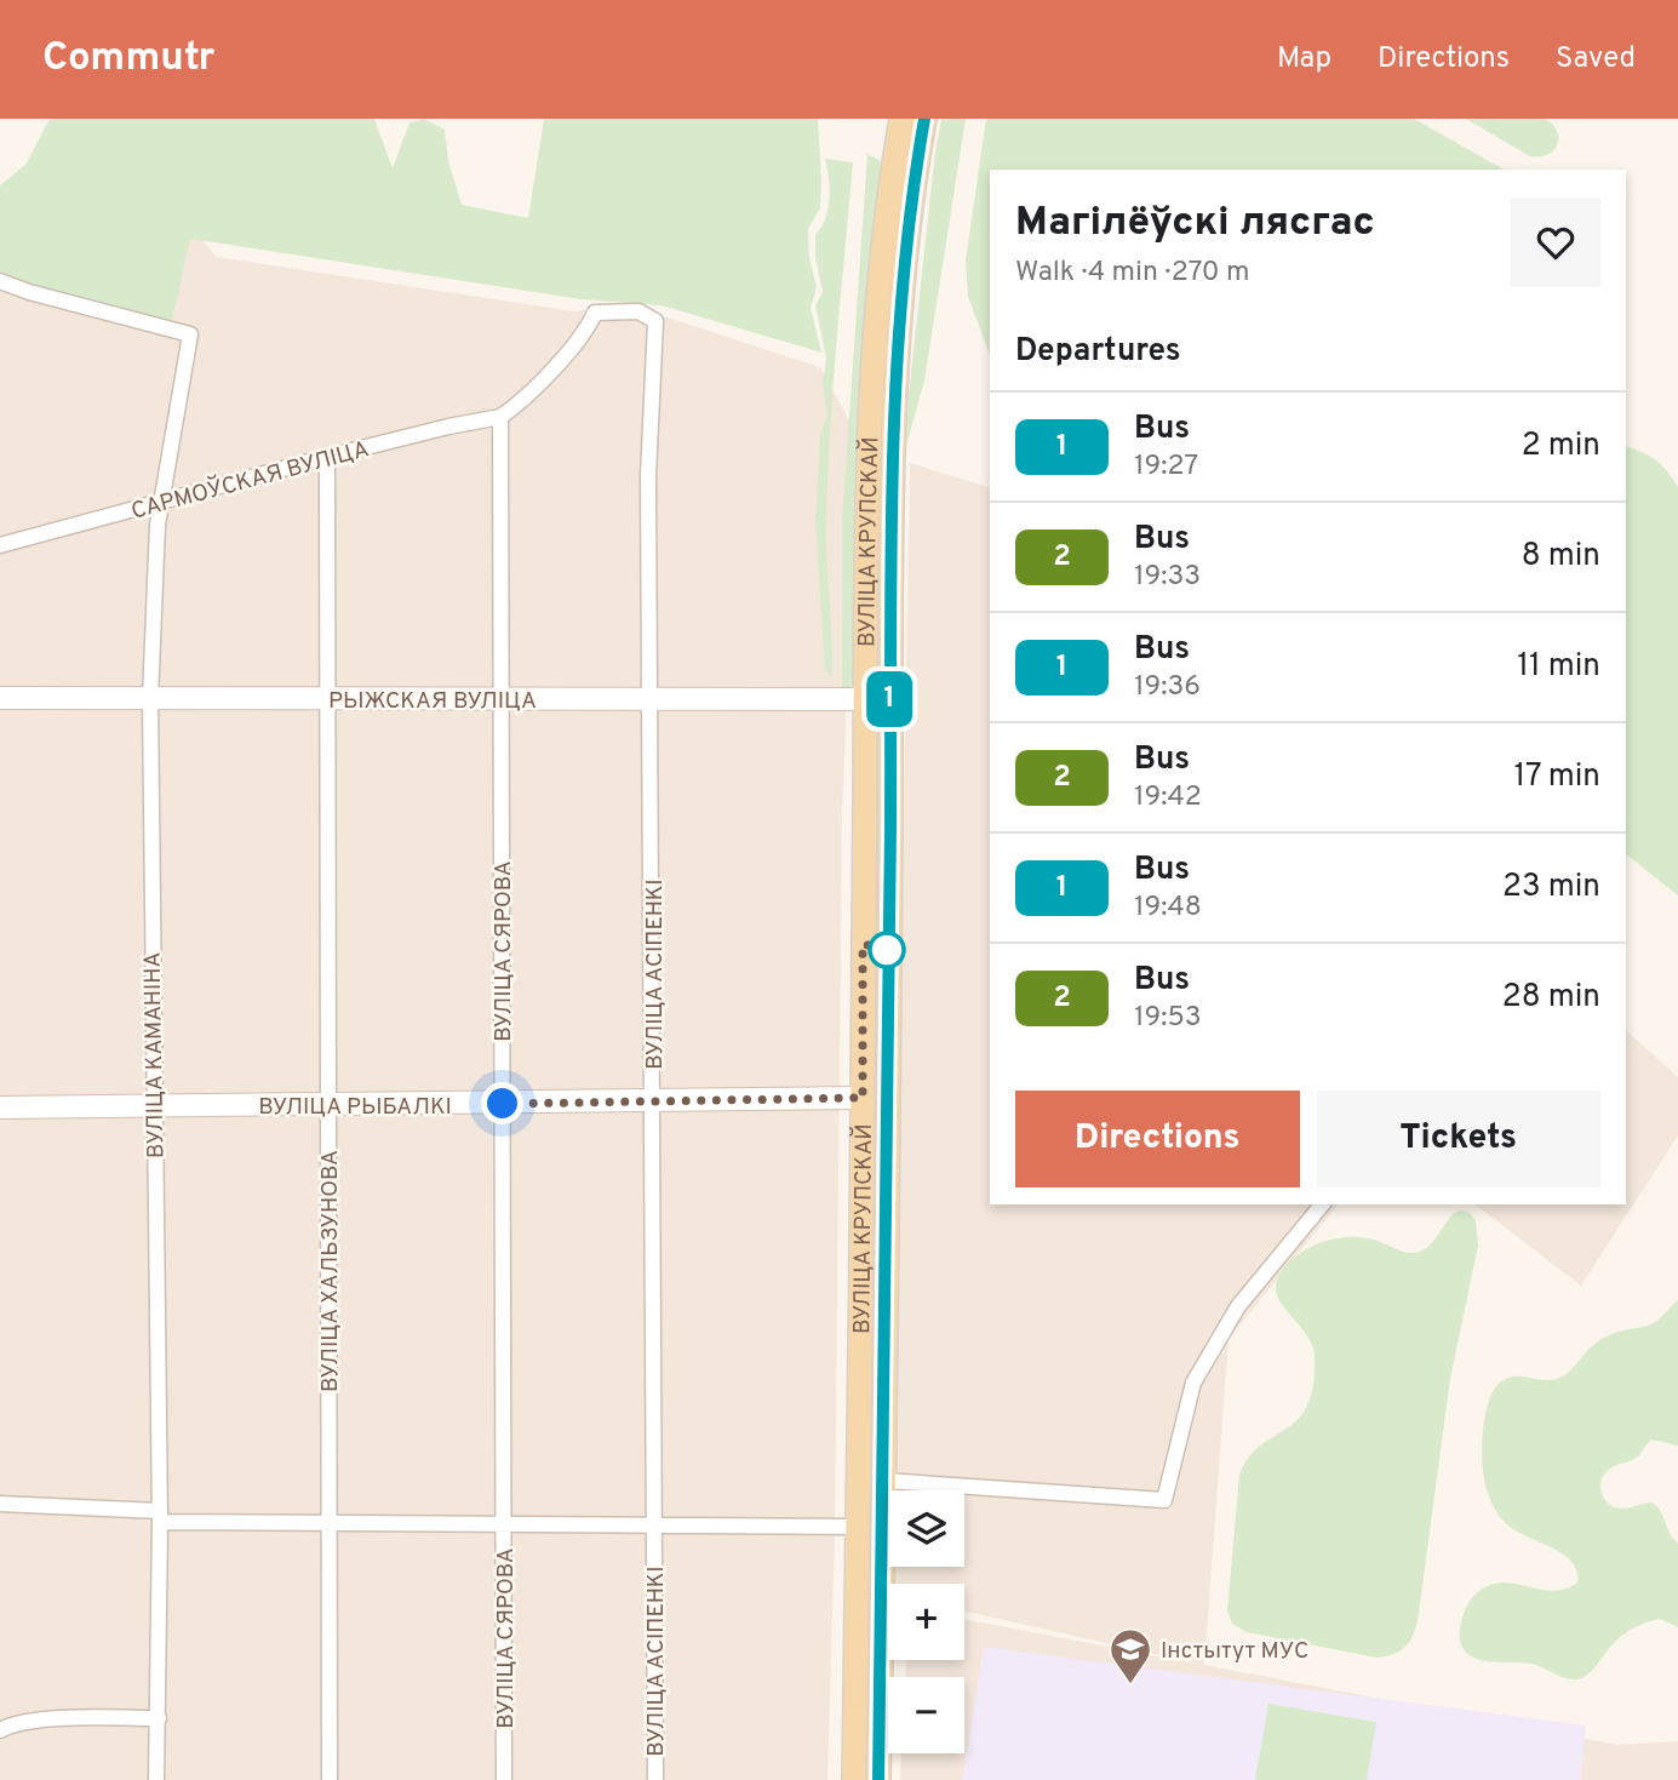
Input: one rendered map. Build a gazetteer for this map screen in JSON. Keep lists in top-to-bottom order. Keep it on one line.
{"streets":{"main road":["ВУЛІЦА КРУПСКАЙ"],"street":["САРМОЎСКАЯ ВУЛІЦА","РЫЖСКАЯ ВУЛІЦА","ВУЛІЦА СЯРОВА","ВУЛІЦА АСІПЕНКІ","ВУЛІЦА КАМАНІНА","ВУЛІЦА РЫБАЛКІ","ВУЛІЦА ХАЛЬЗУНОВА"]},"crossings":[["САРМОЎСКАЯ ВУЛІЦА","ВУЛІЦА СЯРОВА"],["САРМОЎСКАЯ ВУЛІЦА","ВУЛІЦА АСІПЕНКІ"],["САРМОЎСКАЯ ВУЛІЦА","ВУЛІЦА КАМАНІНА"],["САРМОЎСКАЯ ВУЛІЦА","ВУЛІЦА ХАЛЬЗУНОВА"],["ВУЛІЦА КРУПСКАЙ","РЫЖСКАЯ ВУЛІЦА"],["ВУЛІЦА КРУПСКАЙ","ВУЛІЦА РЫБАЛКІ"],["РЫЖСКАЯ ВУЛІЦА","ВУЛІЦА СЯРОВА"],["РЫЖСКАЯ ВУЛІЦА","ВУЛІЦА АСІПЕНКІ"],["РЫЖСКАЯ ВУЛІЦА","ВУЛІЦА КАМАНІНА"],["РЫЖСКАЯ ВУЛІЦА","ВУЛІЦА ХАЛЬЗУНОВА"],["ВУЛІЦА СЯРОВА","ВУЛІЦА АСІПЕНКІ"],["ВУЛІЦА СЯРОВА","ВУЛІЦА РЫБАЛКІ"],["ВУЛІЦА АСІПЕНКІ","ВУЛІЦА РЫБАЛКІ"],["ВУЛІЦА КАМАНІНА","ВУЛІЦА РЫБАЛКІ"],["ВУЛІЦА РЫБАЛКІ","ВУЛІЦА ХАЛЬЗУНОВА"]],"places":{"school or university":["Інстытут МУС"]},"lines":["bus line 1"],"page":{"header":"Commutr","nav":["Map","Directions","Saved"],"on_map":"1","heading":[["Магілёўскі лясгас","Walk · 4 min · 270 m"],"Departures"],"list":[{"mark":"1","name":"Bus","note":"19:27","value":"2 min"},{"mark":"2","name":"Bus","note":"19:33","value":"8 min"},{"mark":"1","name":"Bus","note":"19:36","value":"11 min"},{"mark":"2","name":"Bus","note":"19:42","value":"17 min"},{"mark":"1","name":"Bus","note":"19:48","value":"23 min"},{"mark":"2","name":"Bus","note":"19:53","value":"28 min"}],"buttons":["Directions","Tickets"],"map_buttons":["+","−"]}}
